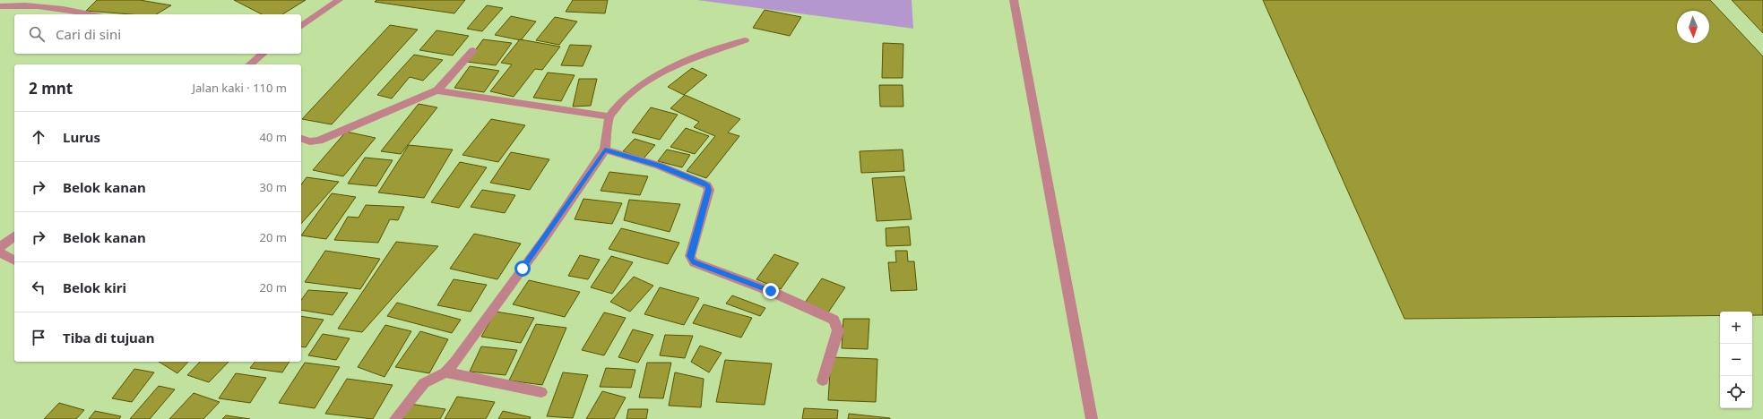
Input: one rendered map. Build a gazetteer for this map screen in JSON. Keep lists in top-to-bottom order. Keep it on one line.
{"north":"bottom","page":{"search":"Cari di sini","heading":["2 mnt","Jalan kaki · 110 m"],"list":[["Lurus","40 m"],["Belok kanan","30 m"],["Belok kanan","20 m"],["Belok kiri","20 m"],"Tiba di tujuan"],"map_buttons":["+","−"]}}
